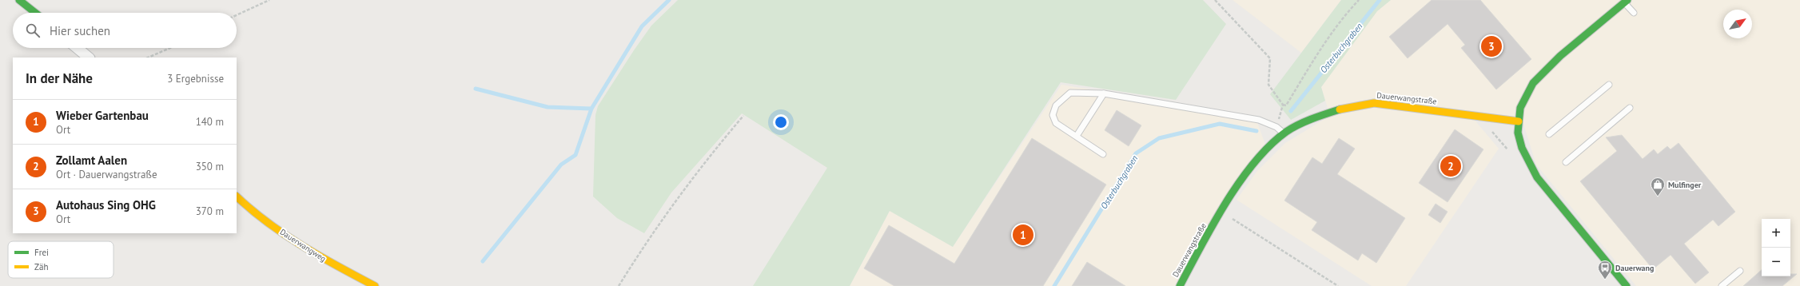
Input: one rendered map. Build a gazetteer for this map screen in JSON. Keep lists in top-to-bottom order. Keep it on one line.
{"streets":{"street":["Dauerwangstraße","Dauerwangweg"]},"water":["Osterbuchgraben"],"places":{"shop":["Mulfinger"],"bus stop":["Dauerwang"]},"legend":["Frei","Zäh"],"north":"top right","page":{"search":"Hier suchen","pins":["3","2","1"],"heading":["In der Nähe","3 Ergebnisse"],"list":[{"mark":"1","name":"Wieber Gartenbau","note":"Ort","value":"140 m"},{"mark":"2","name":"Zollamt Aalen","note":"Ort · Dauerwangstraße","value":"350 m"},{"mark":"3","name":"Autohaus Sing OHG","note":"Ort","value":"370 m"}],"map_buttons":["+","−"]}}
